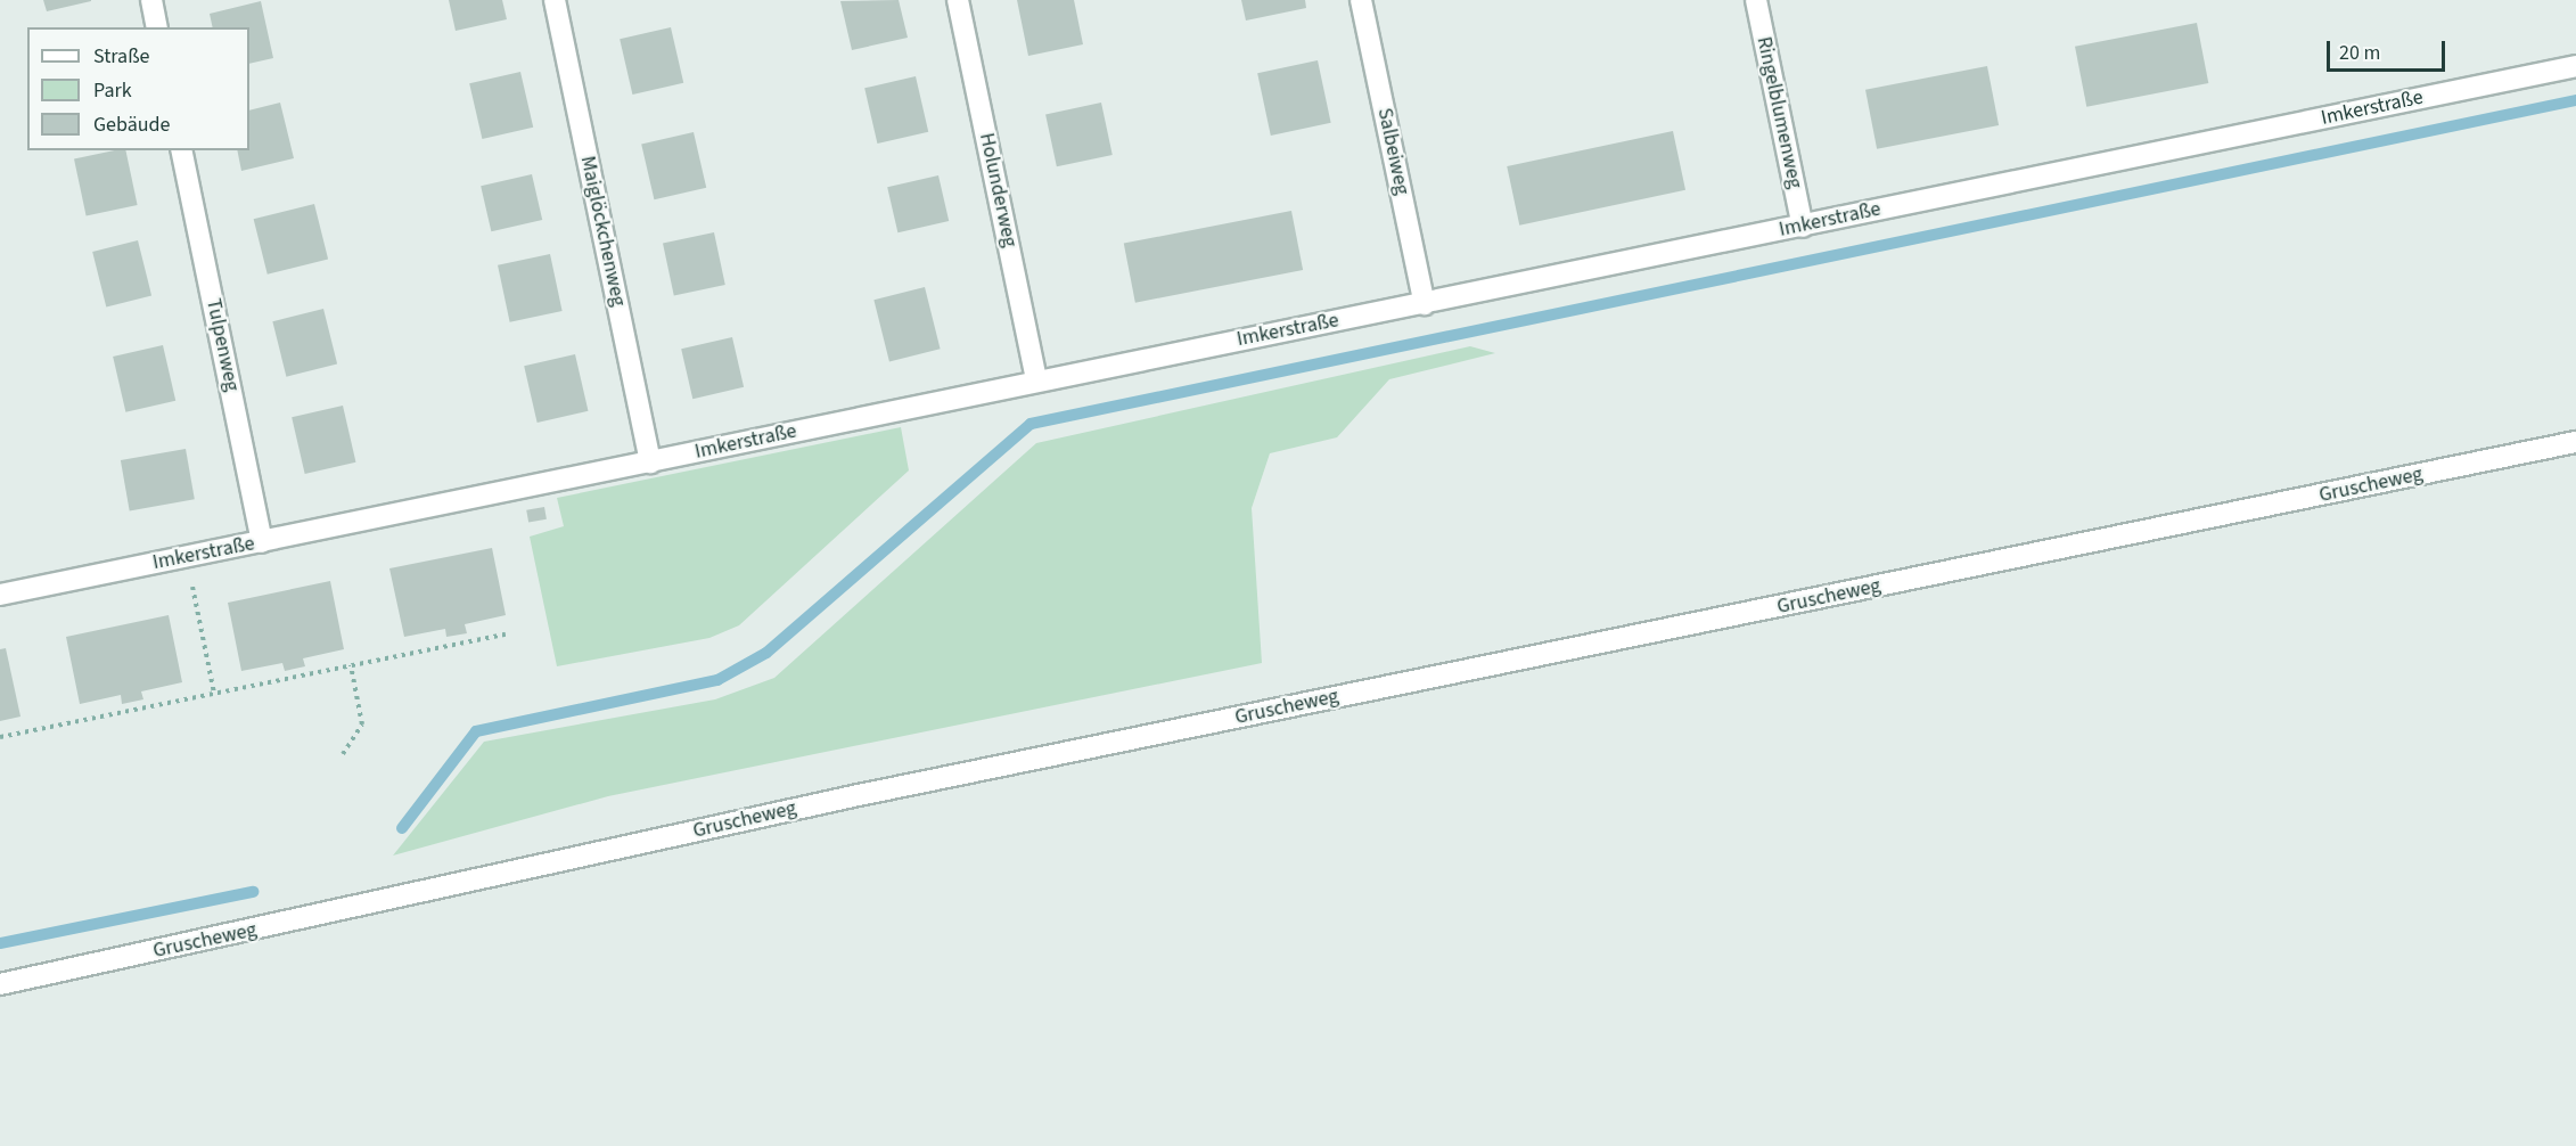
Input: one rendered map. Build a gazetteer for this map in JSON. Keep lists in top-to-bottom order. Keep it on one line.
{"streets":{"street":["Imkerstraße","Ringelblumenweg","Salbeiweg","Holunderweg","Maiglöckchenweg","Tulpenweg","Gruscheweg"]},"crossings":[["Imkerstraße","Ringelblumenweg"],["Imkerstraße","Salbeiweg"],["Imkerstraße","Holunderweg"],["Imkerstraße","Maiglöckchenweg"],["Imkerstraße","Tulpenweg"]],"legend":["Straße","Park","Gebäude"],"scale_bar":"20 m"}
